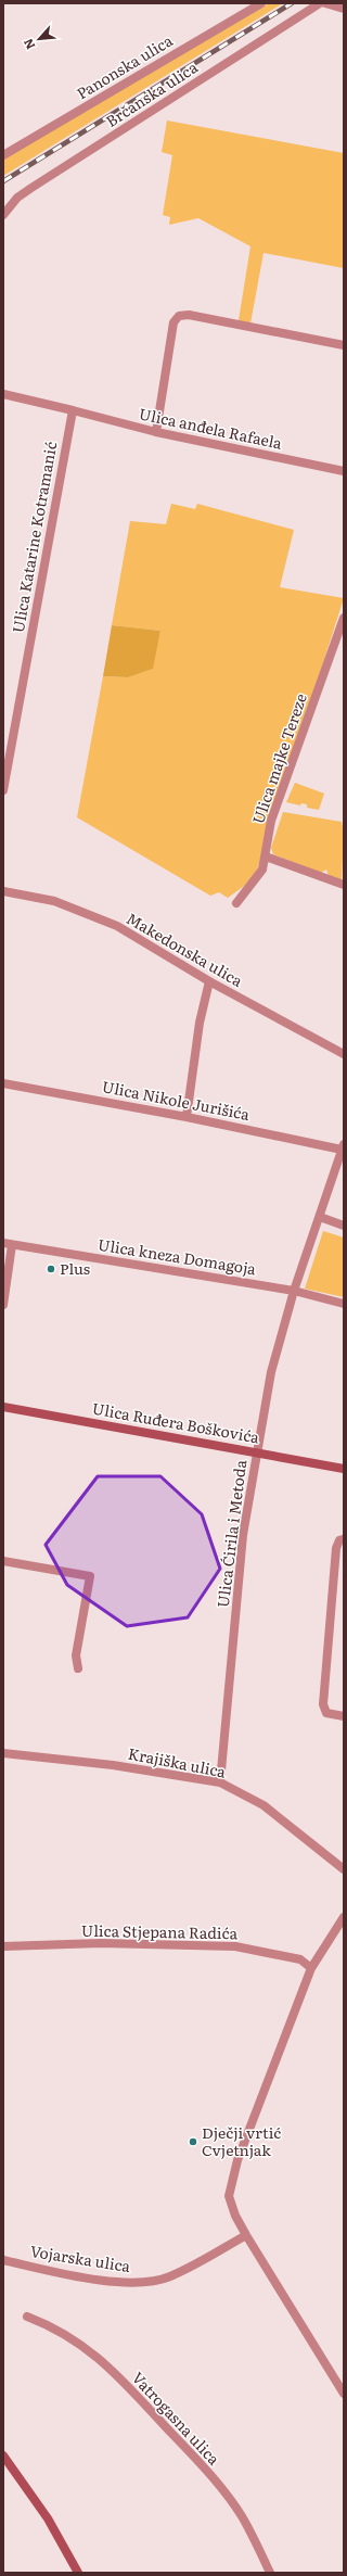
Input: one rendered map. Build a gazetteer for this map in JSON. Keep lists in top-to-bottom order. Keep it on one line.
{"streets":{"main road":["Ulica Ruđera Boškovića"],"street":["Panonska ulica","Brčanska ulica","Ulica anđela Rafaela","Ulica Katarine Kotramanić","Ulica majke Tereze","Makedonska ulica","Ulica Nikole Jurišića","Ulica kneza Domagoja","Ulica Ćirila i Metoda","Krajiška ulica","Ulica Stjepana Radića","Vojarska ulica","Vatrogasna ulica"]},"crossings":[["Ulica anđela Rafaela","Ulica Katarine Kotramanić"],["Ulica Nikole Jurišića","Ulica Ćirila i Metoda"],["Ulica kneza Domagoja","Ulica Ćirila i Metoda"],["Ulica Ruđera Boškovića","Ulica Ćirila i Metoda"],["Ulica Ćirila i Metoda","Krajiška ulica"]],"places":["Plus","Dječji vrtić Cvjetnjak"],"north":"bottom left"}
